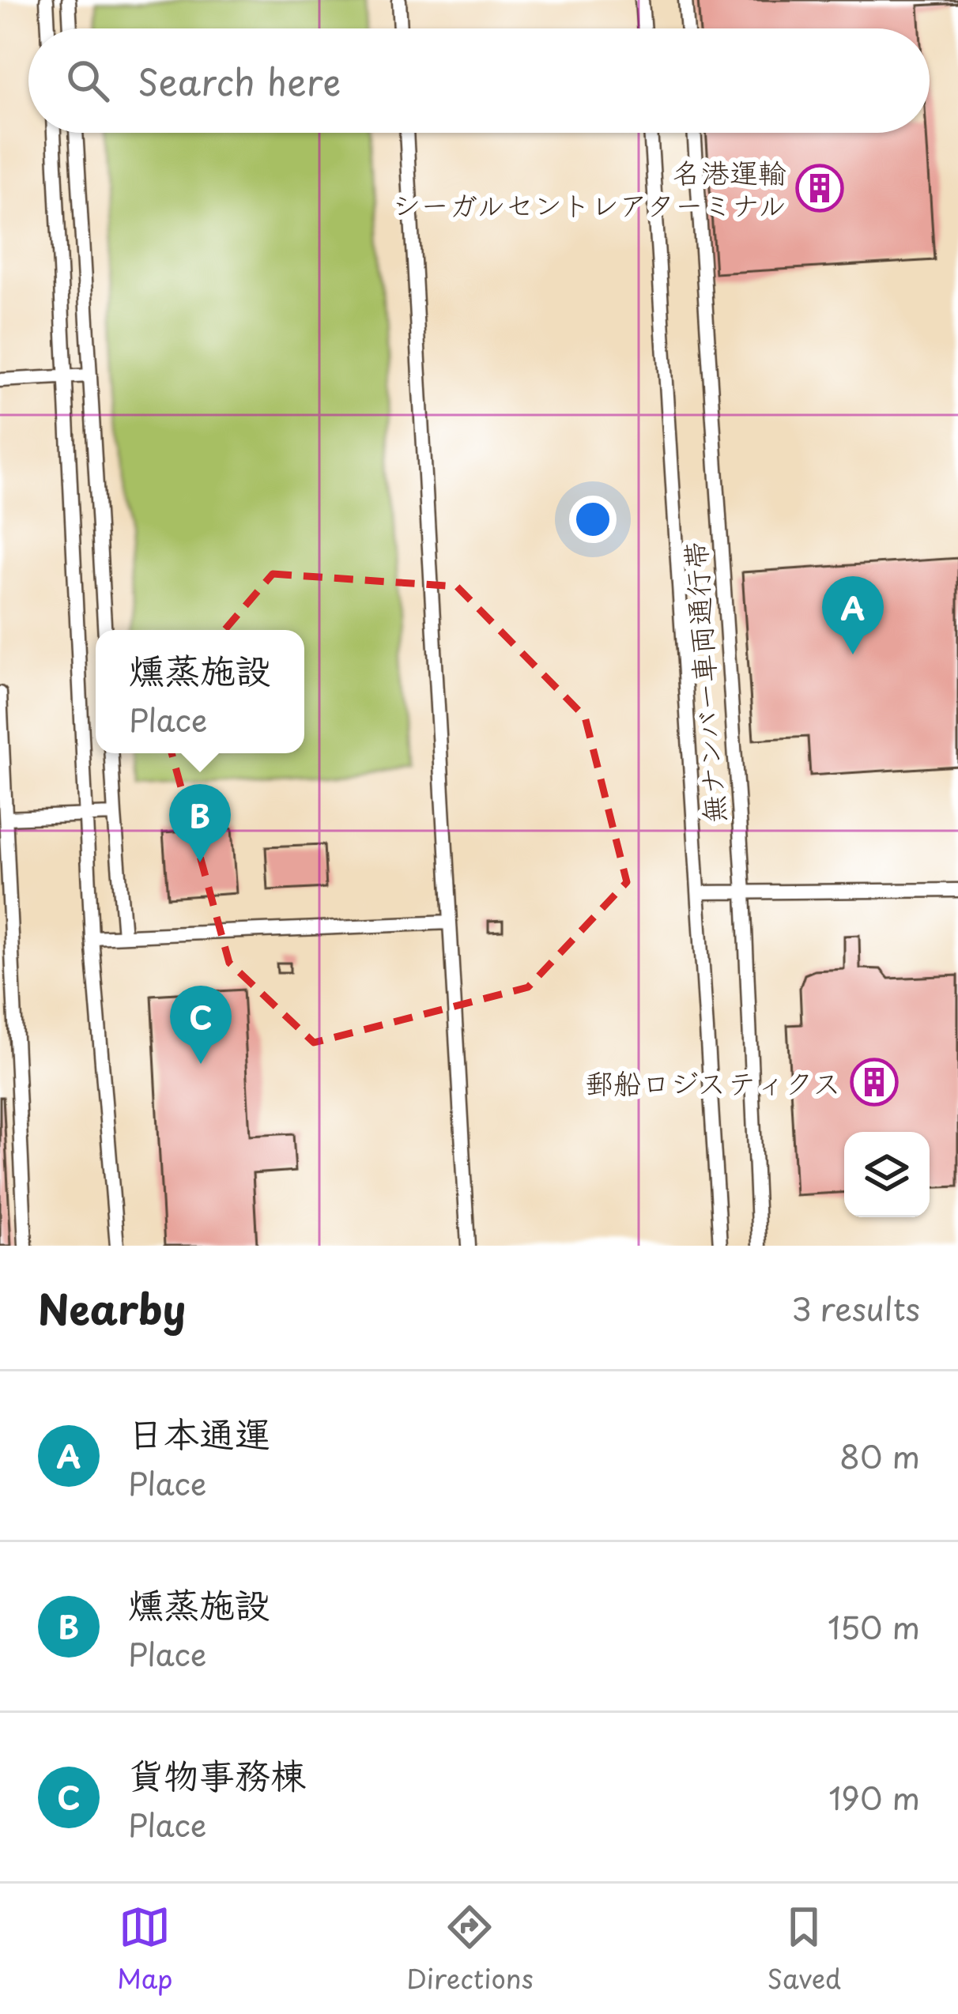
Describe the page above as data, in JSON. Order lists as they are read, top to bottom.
{
  "streets": {
    "lane": ["無ナンバー車両通行帯"]
  },
  "places": {
    "building": ["名港運輸 シーガルセントレアターミナル", "郵船ロジスティクス"]
  },
  "page": {
    "search": "Search here",
    "pins": ["A", "B", "C"],
    "popup": ["燻蒸施設", "Place"],
    "heading": ["Nearby", "3 results"],
    "list": [
      {
        "mark": "A",
        "name": "日本通運",
        "note": "Place",
        "value": "80 m"
      },
      {
        "mark": "B",
        "name": "燻蒸施設",
        "note": "Place",
        "value": "150 m"
      },
      {
        "mark": "C",
        "name": "貨物事務棟",
        "note": "Place",
        "value": "190 m"
      }
    ],
    "nav": ["Map", "Directions", "Saved"]
  }
}
